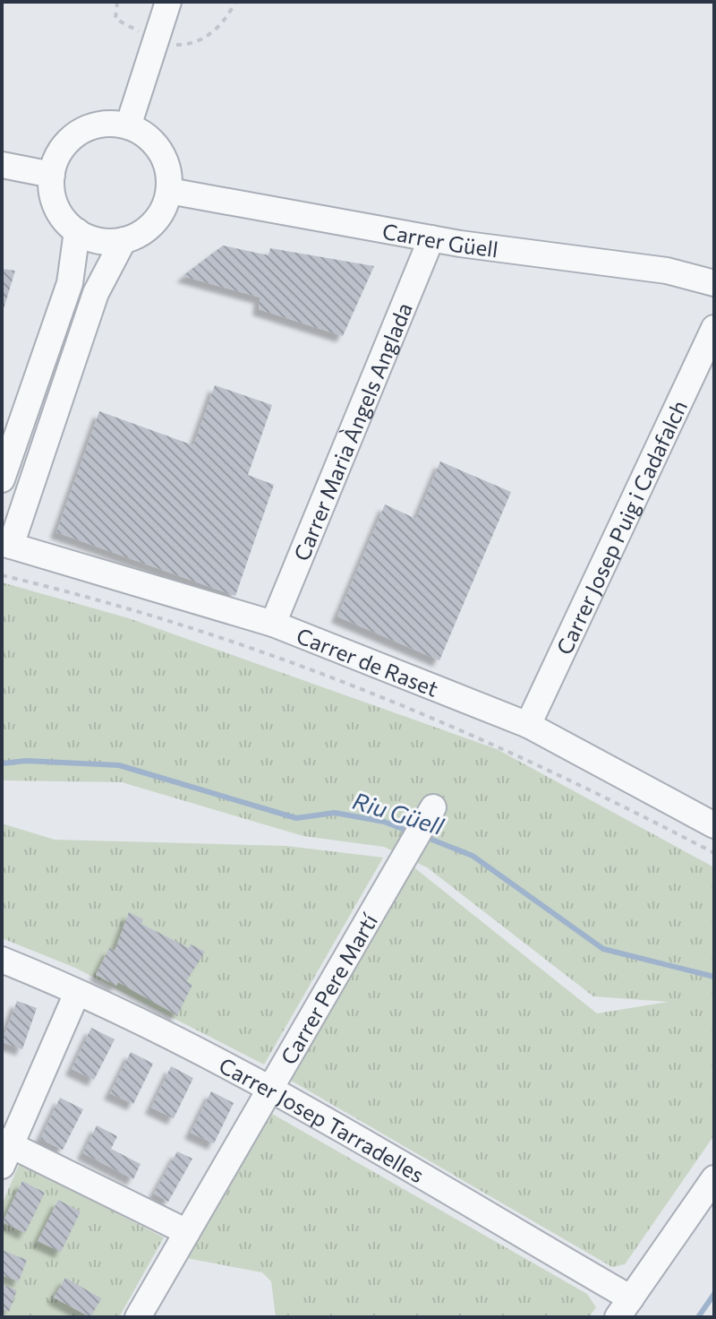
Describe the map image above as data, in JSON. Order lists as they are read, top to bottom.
{
  "streets": {
    "street": [
      "Carrer Güell",
      "Carrer Maria Àngels Anglada",
      "Carrer Josep Puig i Cadafalch",
      "Carrer de Raset",
      "Carrer Pere Martí",
      "Carrer Josep Tarradelles"
    ]
  },
  "crossings": [
    ["Carrer Güell", "Carrer Maria Àngels Anglada"],
    ["Carrer Maria Àngels Anglada", "Carrer de Raset"],
    ["Carrer Josep Puig i Cadafalch", "Carrer de Raset"],
    ["Carrer Pere Martí", "Carrer Josep Tarradelles"]
  ],
  "water": ["Riu Güell"]
}
